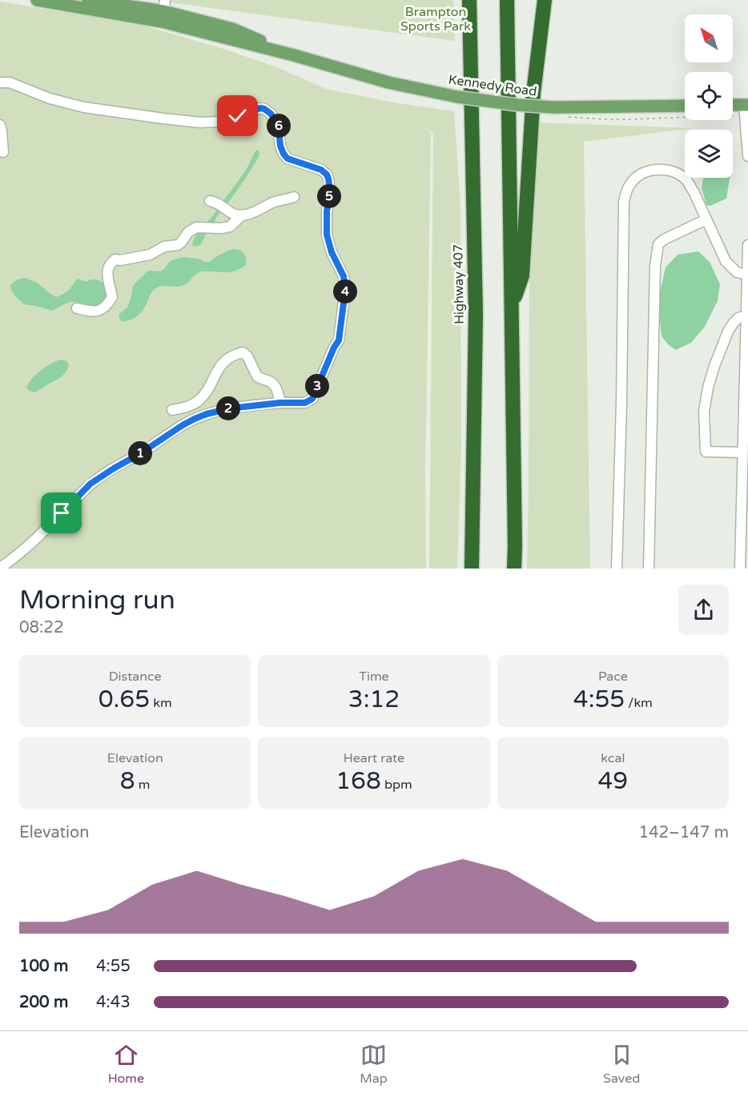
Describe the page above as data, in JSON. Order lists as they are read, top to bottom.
{
  "streets": {
    "highway": ["Highway 407"],
    "main road": ["Kennedy Road"]
  },
  "parks": ["Brampton Sports Park"],
  "north": "top left",
  "page": {
    "pins": [
      "6",
      "5",
      "4",
      "3",
      "2",
      "1"
    ],
    "heading": ["Morning run", "08:22"],
    "stats": [
      ["Distance", "0.65 km"],
      ["Time", "3:12"],
      ["Pace", "4:55 /km"],
      ["Elevation", "8 m"],
      ["Heart rate", "168 bpm"],
      ["kcal", "49"]
    ],
    "chart": ["Elevation", "142–147 m"],
    "list": [
      {
        "name": "100 m",
        "note": "4:55"
      },
      {
        "name": "200 m",
        "note": "4:43"
      }
    ],
    "tabs": ["Home", "Map", "Saved"]
  }
}
